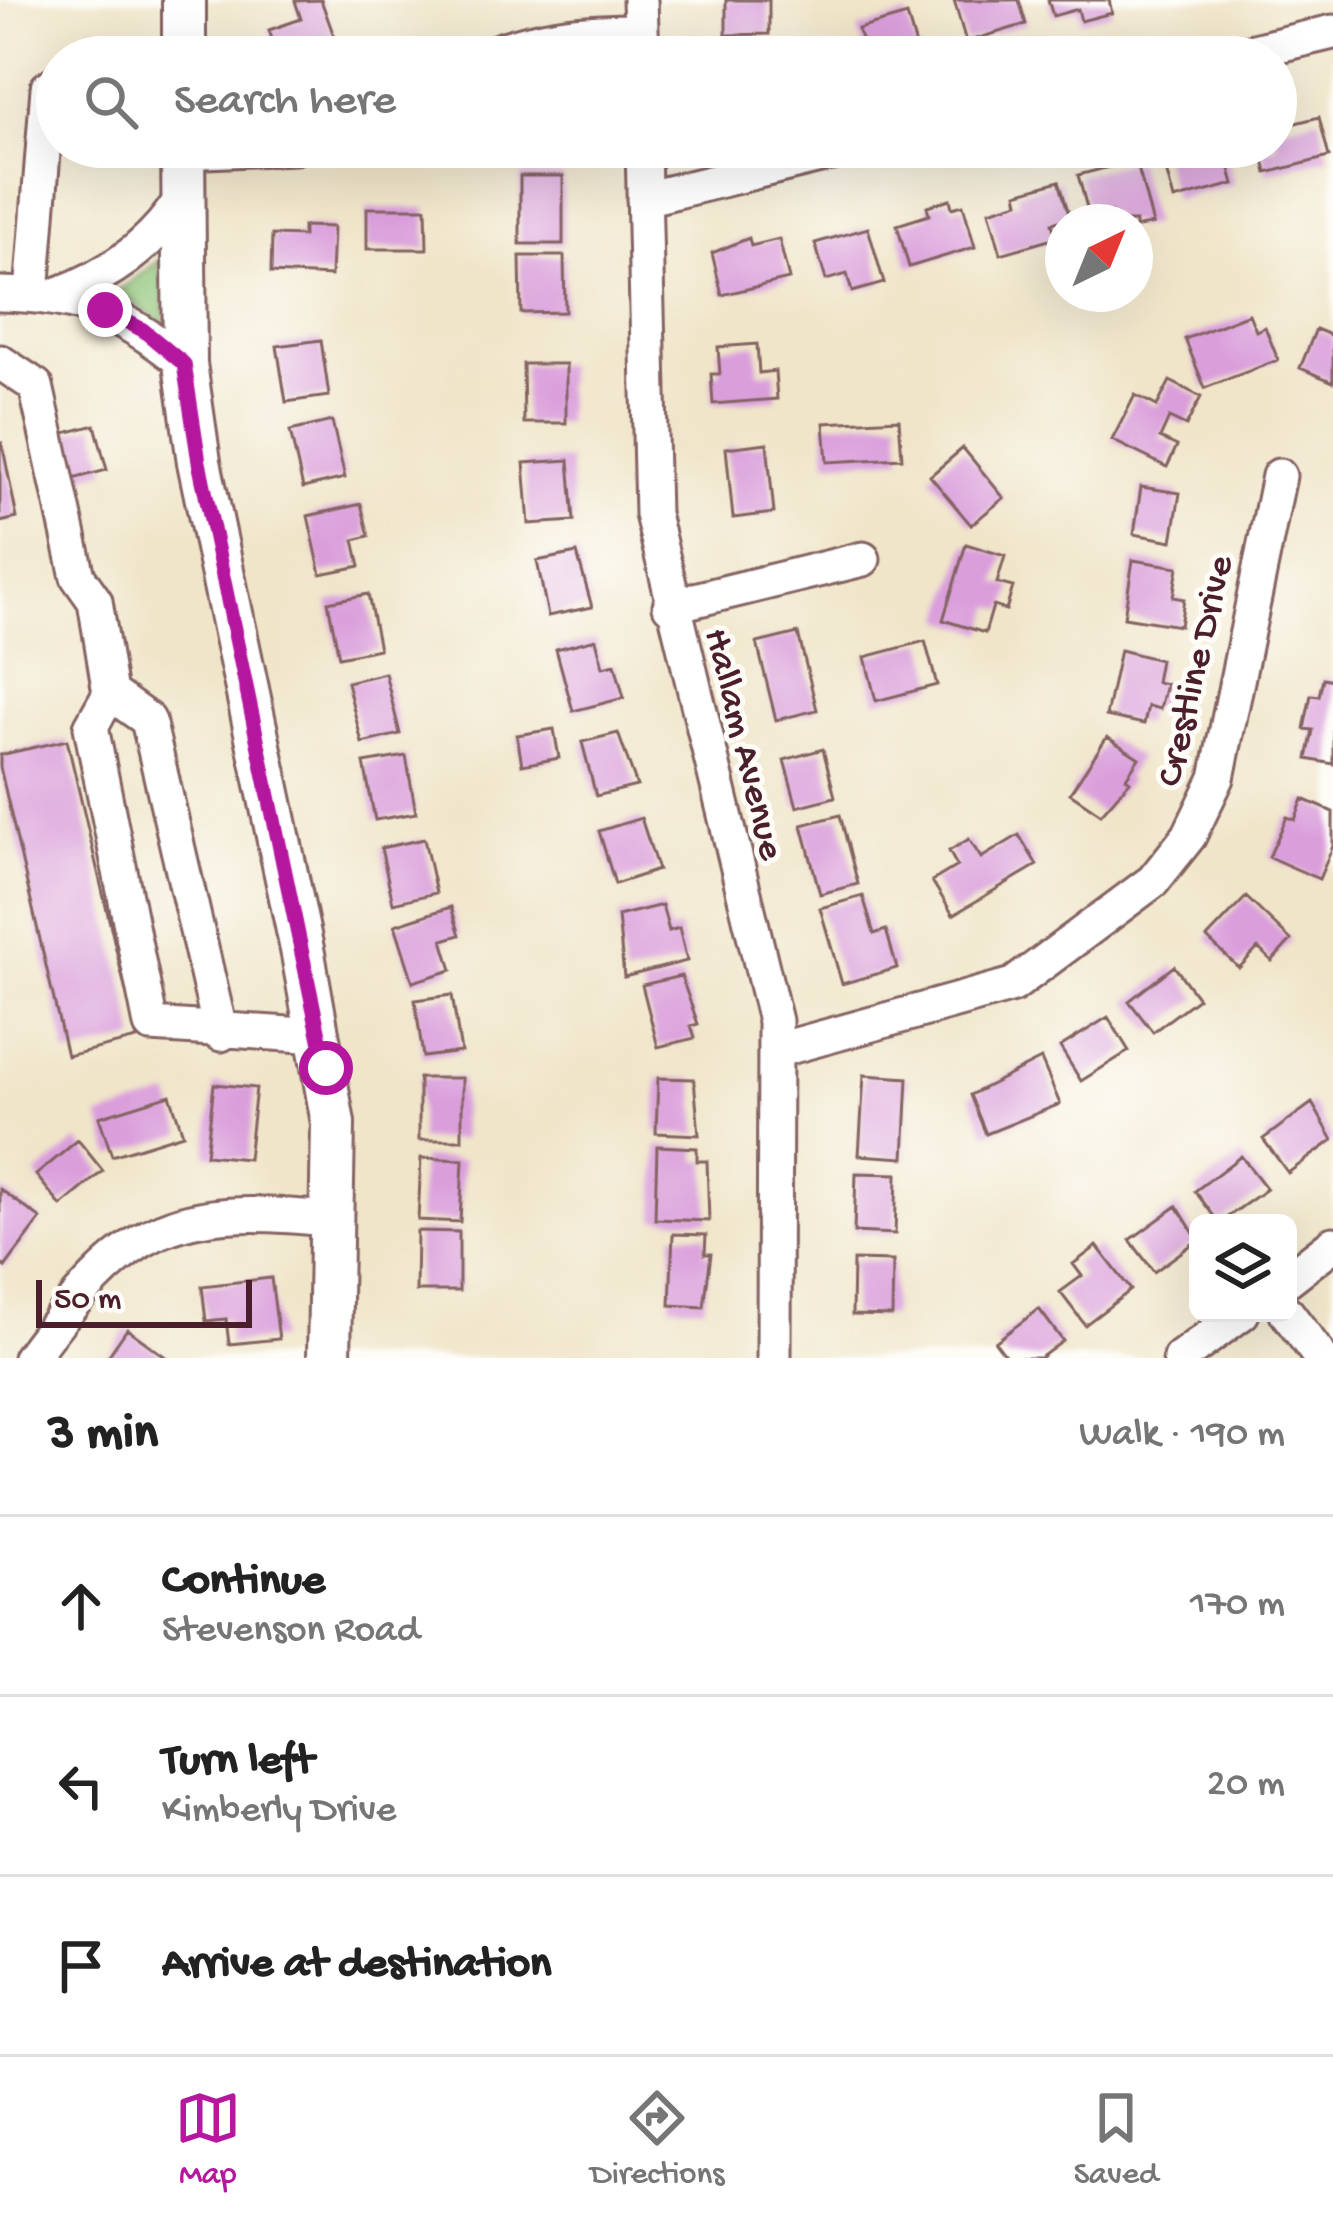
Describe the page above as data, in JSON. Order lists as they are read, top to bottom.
{
  "streets": {
    "street": ["Crestline Drive", "Hallam Avenue"]
  },
  "crossings": [
    ["Crestline Drive", "Hallam Avenue"]
  ],
  "scale_bar": "50 m",
  "north": "top right",
  "page": {
    "search": "Search here",
    "scale": "50 m",
    "heading": ["3 min", "Walk · 190 m"],
    "list": [
      ["Continue", "Stevenson Road", "170 m"],
      ["Turn left", "Kimberly Drive", "20 m"],
      "Arrive at destination"
    ],
    "nav": ["Map", "Directions", "Saved"]
  }
}
